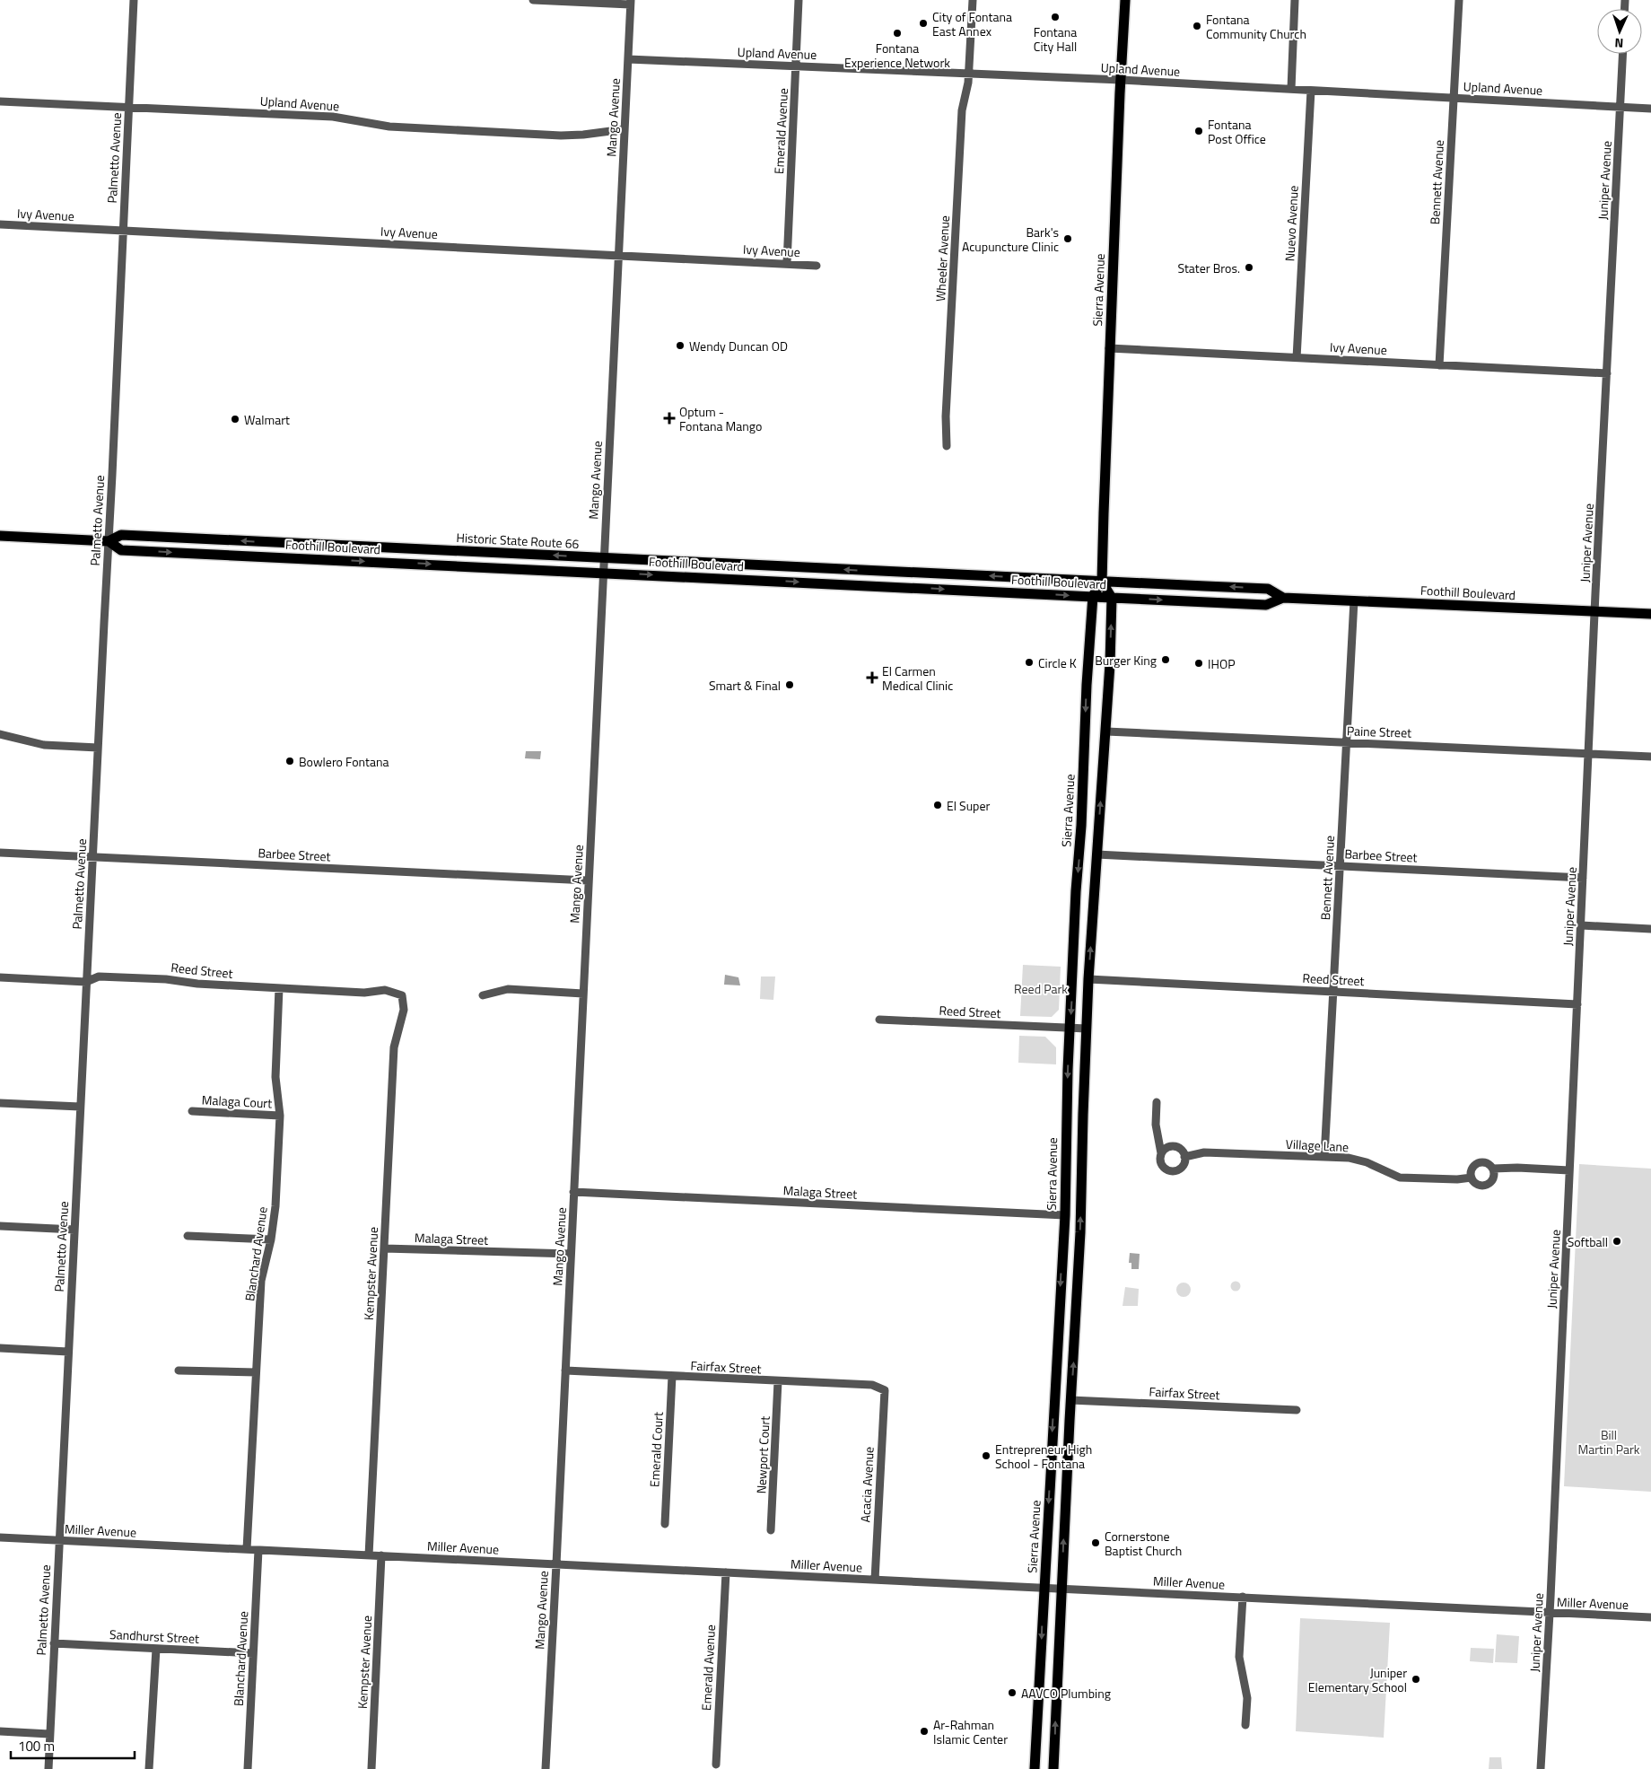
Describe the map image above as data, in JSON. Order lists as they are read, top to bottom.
{
  "streets": {
    "main road": ["Sierra Avenue", "Historic State Route 66", "Foothill Boulevard"],
    "street": [
      "Upland Avenue",
      "Mango Avenue",
      "Emerald Avenue",
      "Palmetto Avenue",
      "Juniper Avenue",
      "Bennett Avenue",
      "Ivy Avenue",
      "Nuevo Avenue",
      "Wheeler Avenue",
      "Paine Street",
      "Barbee Street",
      "Reed Street",
      "Malaga Court",
      "Village Lane",
      "Malaga Street",
      "Blanchard Avenue",
      "Kempster Avenue",
      "Fairfax Street",
      "Emerald Court",
      "Newport Court",
      "Acacia Avenue",
      "Miller Avenue",
      "Sandhurst Street"
    ]
  },
  "crossings": [
    ["Upland Avenue", "Mango Avenue"],
    ["Upland Avenue", "Emerald Avenue"],
    ["Upland Avenue", "Palmetto Avenue"],
    ["Upland Avenue", "Juniper Avenue"],
    ["Upland Avenue", "Bennett Avenue"],
    ["Upland Avenue", "Nuevo Avenue"],
    ["Upland Avenue", "Wheeler Avenue"],
    ["Upland Avenue", "Sierra Avenue"],
    ["Mango Avenue", "Ivy Avenue"],
    ["Mango Avenue", "Historic State Route 66"],
    ["Mango Avenue", "Foothill Boulevard"],
    ["Mango Avenue", "Barbee Street"],
    ["Mango Avenue", "Malaga Street"],
    ["Mango Avenue", "Fairfax Street"],
    ["Mango Avenue", "Miller Avenue"],
    ["Emerald Avenue", "Ivy Avenue"],
    ["Emerald Avenue", "Miller Avenue"],
    ["Palmetto Avenue", "Ivy Avenue"],
    ["Palmetto Avenue", "Foothill Boulevard"],
    ["Palmetto Avenue", "Barbee Street"],
    ["Palmetto Avenue", "Reed Street"],
    ["Palmetto Avenue", "Miller Avenue"],
    ["Palmetto Avenue", "Sandhurst Street"],
    ["Juniper Avenue", "Ivy Avenue"],
    ["Juniper Avenue", "Foothill Boulevard"],
    ["Juniper Avenue", "Paine Street"],
    ["Juniper Avenue", "Barbee Street"],
    ["Juniper Avenue", "Reed Street"],
    ["Juniper Avenue", "Miller Avenue"],
    ["Bennett Avenue", "Ivy Avenue"],
    ["Bennett Avenue", "Foothill Boulevard"],
    ["Bennett Avenue", "Paine Street"],
    ["Bennett Avenue", "Barbee Street"],
    ["Bennett Avenue", "Reed Street"],
    ["Bennett Avenue", "Village Lane"],
    ["Ivy Avenue", "Nuevo Avenue"],
    ["Ivy Avenue", "Sierra Avenue"],
    ["Sierra Avenue", "Foothill Boulevard"],
    ["Sierra Avenue", "Reed Street"],
    ["Sierra Avenue", "Malaga Street"],
    ["Sierra Avenue", "Miller Avenue"],
    ["Historic State Route 66", "Foothill Boulevard"],
    ["Reed Street", "Blanchard Avenue"],
    ["Reed Street", "Kempster Avenue"],
    ["Malaga Court", "Blanchard Avenue"],
    ["Malaga Street", "Kempster Avenue"],
    ["Blanchard Avenue", "Miller Avenue"],
    ["Blanchard Avenue", "Sandhurst Street"],
    ["Kempster Avenue", "Miller Avenue"],
    ["Fairfax Street", "Emerald Court"],
    ["Fairfax Street", "Newport Court"],
    ["Fairfax Street", "Acacia Avenue"],
    ["Acacia Avenue", "Miller Avenue"]
  ],
  "one_way": ["Historic State Route 66"],
  "parks": ["Reed Park", "Bill Martin Park"],
  "places": {
    "other": [
      "Fontana City Hall",
      "City of Fontana East Annex",
      "Fontana Community Church",
      "Fontana Experience Network",
      "Fontana Post Office",
      "Bark's Acupuncture Clinic",
      "Stater Bros.",
      "Wendy Duncan OD",
      "Walmart",
      "Burger King",
      "Circle K",
      "IHOP",
      "Smart & Final",
      "Bowlero Fontana",
      "El Super",
      "Softball",
      "Entrepreneur High School - Fontana",
      "Cornerstone Baptist Church",
      "Juniper Elementary School",
      "AAVCO Plumbing",
      "Ar-Rahman Islamic Center"
    ],
    "health": ["Optum - Fontana Mango", "El Carmen Medical Clinic"]
  },
  "scale_bar": "100 m",
  "north": "bottom"
}
